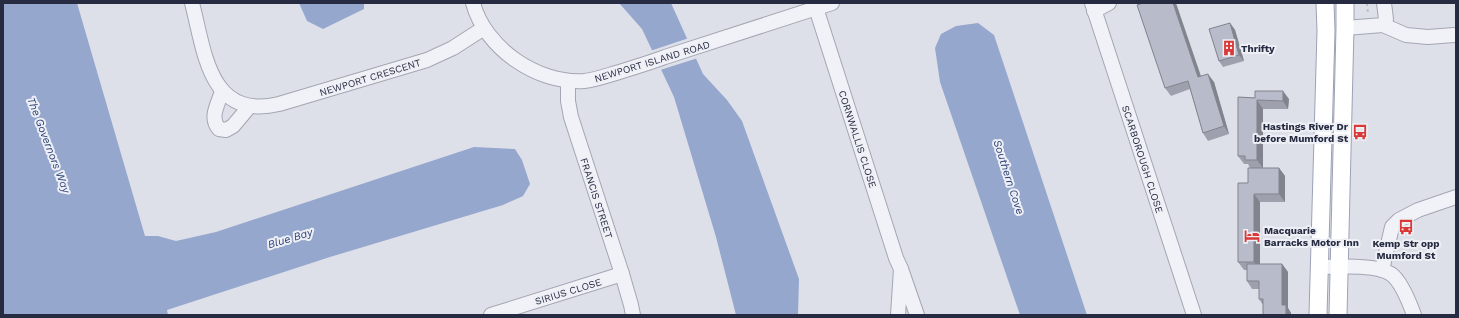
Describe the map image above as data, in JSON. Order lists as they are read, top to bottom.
{
  "streets": {
    "street": [
      "NEWPORT ISLAND ROAD",
      "NEWPORT CRESCENT",
      "CORNWALLIS CLOSE",
      "SCARBOROUGH CLOSE",
      "FRANCIS STREET",
      "SIRIUS CLOSE"
    ]
  },
  "crossings": [
    ["NEWPORT ISLAND ROAD", "NEWPORT CRESCENT"],
    ["NEWPORT ISLAND ROAD", "CORNWALLIS CLOSE"],
    ["NEWPORT ISLAND ROAD", "FRANCIS STREET"],
    ["FRANCIS STREET", "SIRIUS CLOSE"]
  ],
  "water": ["The Governors Way", "Southern Cove", "Blue Bay"],
  "places": {
    "building": ["Thrifty"],
    "bus stop": ["Hastings River Dr before Mumford St", "Kemp Str opp Mumford St"],
    "hotel": ["Macquarie Barracks Motor Inn"]
  }
}
